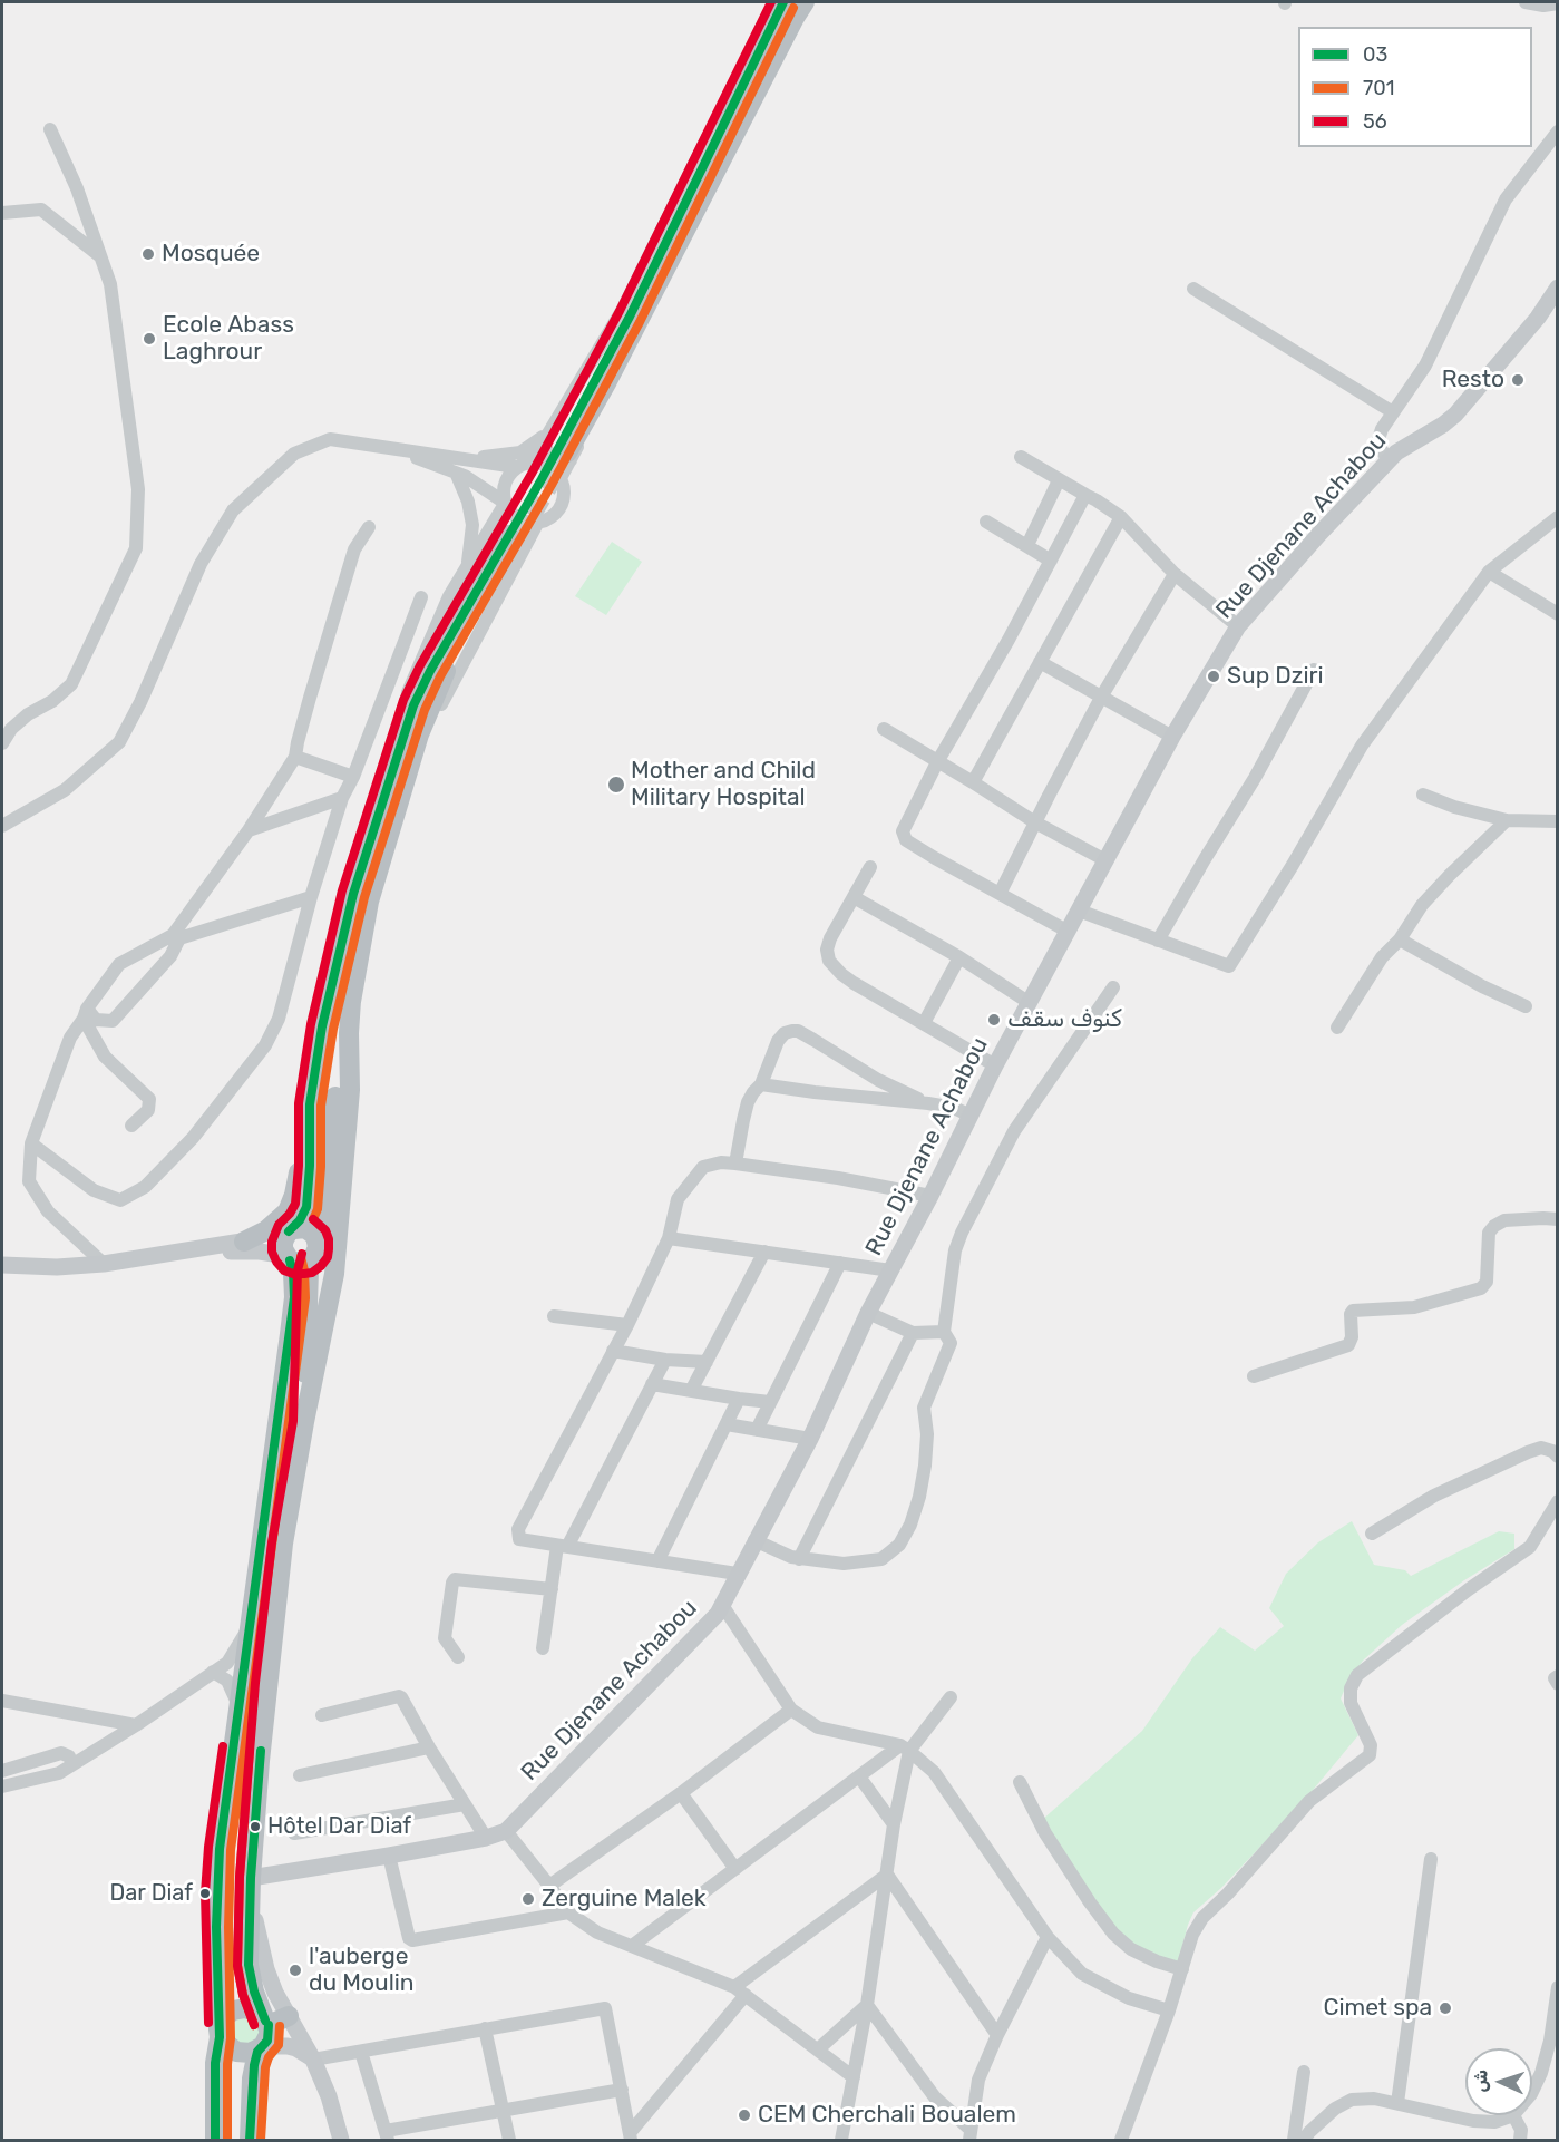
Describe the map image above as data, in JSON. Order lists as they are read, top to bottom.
{
  "streets": {
    "main road": ["Rue Djenane Achabou"]
  },
  "places": [
    "Mosquée",
    "Ecole Abass Laghrour",
    "Resto",
    "Sup Dziri",
    "Mother and Child Military Hospital",
    "كنوف سقف",
    "Hôtel Dar Diaf",
    "Dar Diaf",
    "Zerguine Malek",
    "l'auberge du Moulin",
    "Cimet spa",
    "CEM Cherchali Boualem"
  ],
  "lines": ["transit line 03", "transit line 56", "transit line 701"],
  "legend": ["03", "701", "56"],
  "north": "left"
}
